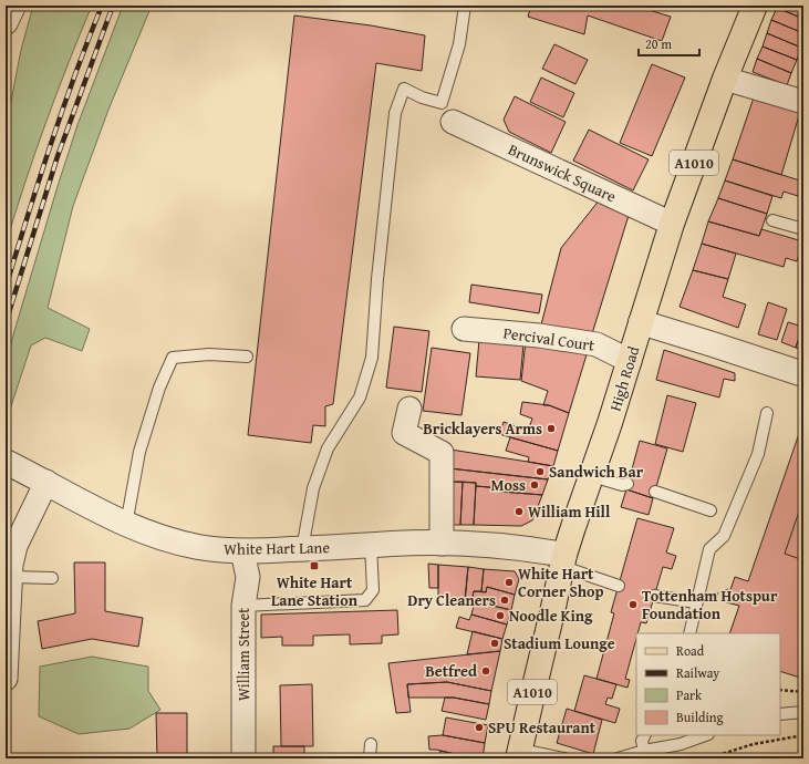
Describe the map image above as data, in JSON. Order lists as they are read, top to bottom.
{
  "streets": {
    "main road": ["A1010", "High Road"],
    "street": [
      "Brunswick Square",
      "Percival Court",
      "White Hart Lane",
      "William Street"
    ]
  },
  "crossings": [
    ["Brunswick Square", "High Road"],
    ["Percival Court", "High Road"],
    ["High Road", "White Hart Lane"],
    ["White Hart Lane", "William Street"]
  ],
  "places": {
    "other": [
      "Bricklayers Arms",
      "Sandwich Bar",
      "Moss",
      "William Hill",
      "White Hart Corner Shop",
      "Dry Cleaners",
      "Tottenham Hotspur Foundation",
      "Noodle King",
      "Stadium Lounge",
      "Betfred",
      "SPU Restaurant"
    ],
    "transit": ["White Hart Lane Station"]
  },
  "legend": [
    "Road",
    "Railway",
    "Park",
    "Building"
  ],
  "scale_bar": "20 m"
}
